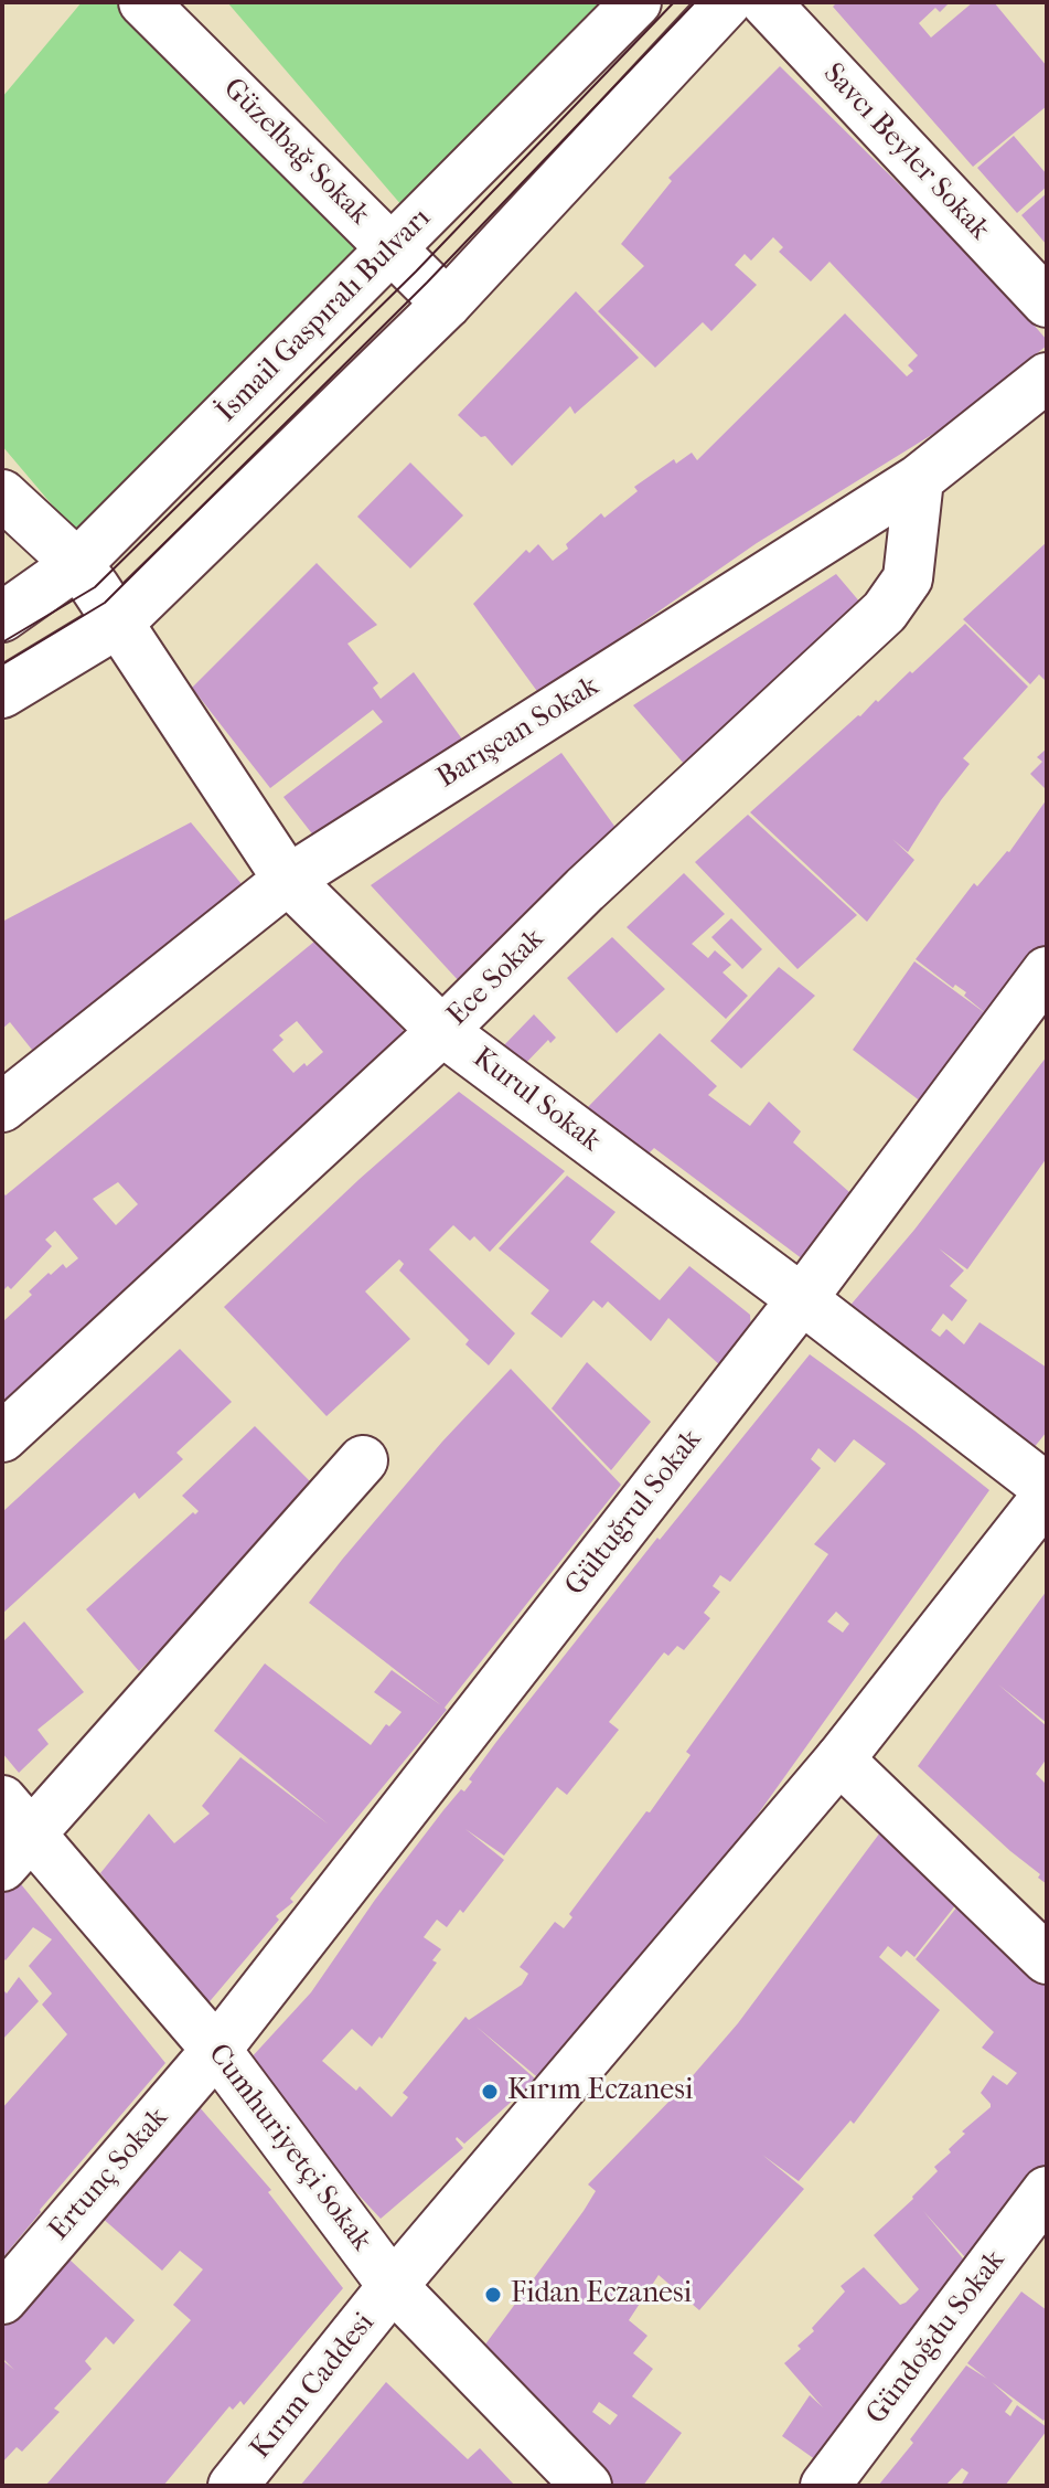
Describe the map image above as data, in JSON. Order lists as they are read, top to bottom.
{
  "streets": {
    "street": [
      "Güzelbağ Sokak",
      "Savcı Beyler Sokak",
      "İsmail Gaspıralı Bulvarı",
      "Barışcan Sokak",
      "Ece Sokak",
      "Kurul Sokak",
      "Gültuğrul Sokak",
      "Cumhuriyetçi Sokak",
      "Ertunç Sokak",
      "Gündoğdu Sokak",
      "Kırım Caddesi"
    ]
  },
  "crossings": [
    ["Güzelbağ Sokak", "İsmail Gaspıralı Bulvarı"],
    ["İsmail Gaspıralı Bulvarı", "Kurul Sokak"],
    ["Barışcan Sokak", "Ece Sokak"],
    ["Barışcan Sokak", "Kurul Sokak"],
    ["Ece Sokak", "Kurul Sokak"],
    ["Kurul Sokak", "Gültuğrul Sokak"],
    ["Gültuğrul Sokak", "Cumhuriyetçi Sokak"],
    ["Gültuğrul Sokak", "Ertunç Sokak"],
    ["Cumhuriyetçi Sokak", "Ertunç Sokak"],
    ["Cumhuriyetçi Sokak", "Kırım Caddesi"]
  ],
  "places": ["Kırım Eczanesi", "Fidan Eczanesi"]
}
